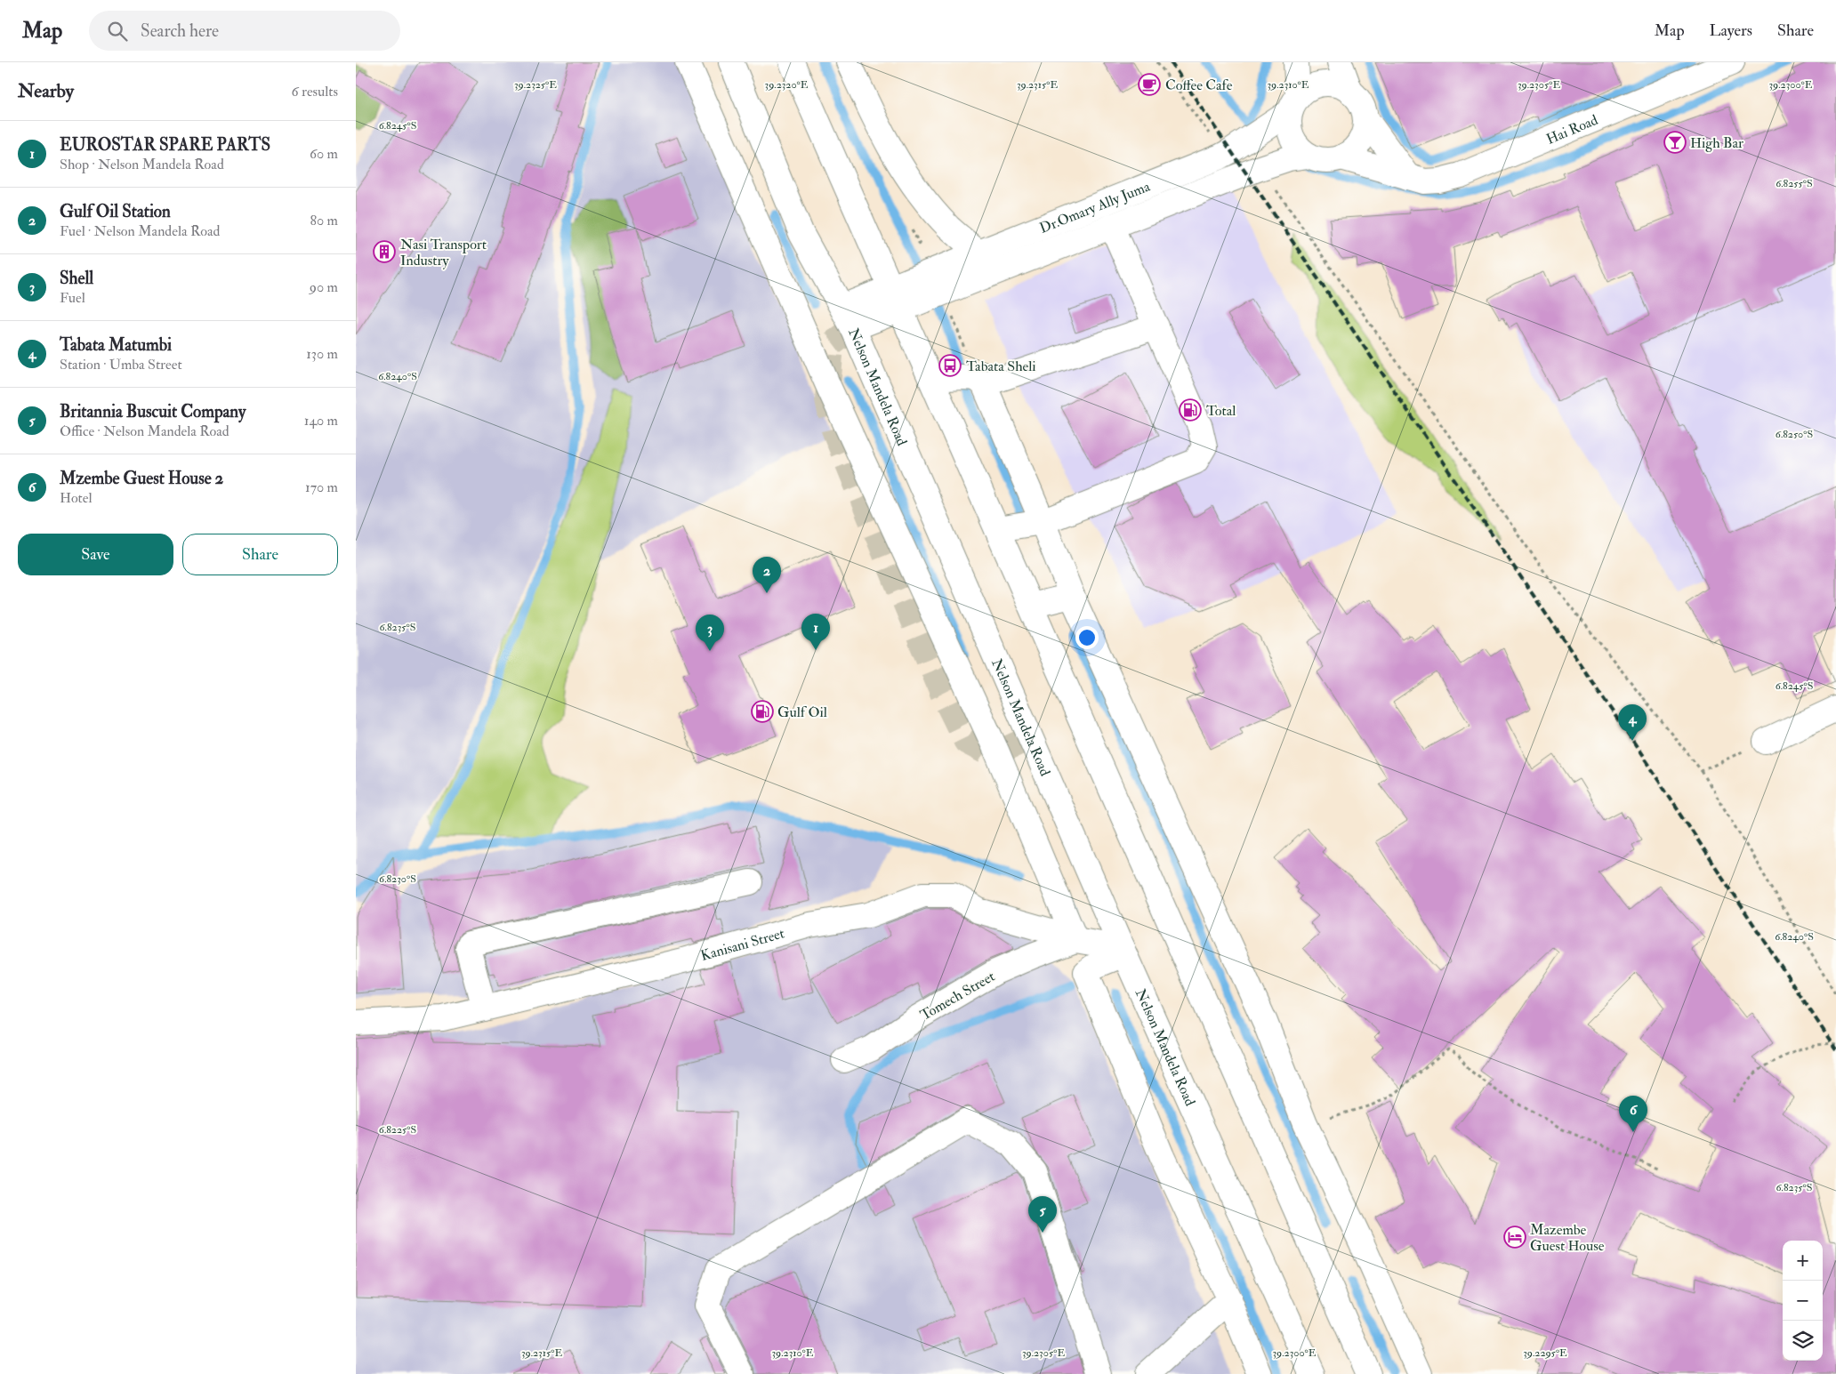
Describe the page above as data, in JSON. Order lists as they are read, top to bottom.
{
  "streets": {
    "main road": [
      "Hai Road",
      "Dr.Omary Ally Juma",
      "Nelson Mandela Road",
      "Kanisani Street",
      "Tomech Street"
    ]
  },
  "crossings": [
    ["Hai Road", "Dr.Omary Ally Juma"],
    ["Nelson Mandela Road", "Kanisani Street"],
    ["Kanisani Street", "Tomech Street"]
  ],
  "places": {
    "cafe": ["Coffee Cafe"],
    "bar": ["High Bar"],
    "building": ["Nasi Transport Industry"],
    "bus stop": ["Tabata Sheli"],
    "fuel station": ["Total", "Gulf Oil"],
    "hotel": ["Mazembe Guest House"]
  },
  "page": {
    "header": "Map",
    "search": "Search here",
    "nav": ["Map", "Layers", "Share"],
    "heading": ["Nearby", "6 results"],
    "list": [
      {
        "mark": "1",
        "name": "EUROSTAR SPARE PARTS",
        "note": "Shop · Nelson Mandela Road",
        "value": "60 m"
      },
      {
        "mark": "2",
        "name": "Gulf Oil Station",
        "note": "Fuel · Nelson Mandela Road",
        "value": "80 m"
      },
      {
        "mark": "3",
        "name": "Shell",
        "note": "Fuel",
        "value": "90 m"
      },
      {
        "mark": "4",
        "name": "Tabata Matumbi",
        "note": "Station · Umba Street",
        "value": "130 m"
      },
      {
        "mark": "5",
        "name": "Britannia Buscuit Company",
        "note": "Office · Nelson Mandela Road",
        "value": "140 m"
      },
      {
        "mark": "6",
        "name": "Mzembe Guest House 2",
        "note": "Hotel",
        "value": "170 m"
      }
    ],
    "buttons": ["Save", "Share"],
    "pins": [
      "2",
      "1",
      "3",
      "4",
      "6",
      "5"
    ],
    "map_buttons": ["+", "−"]
  },
  "coordinates": [
    "39.2325°E",
    "39.2320°E",
    "39.2315°E",
    "39.2310°E",
    "39.2305°E",
    "39.2300°E",
    "6.8245°S",
    "6.8255°S",
    "6.8240°S",
    "6.8250°S",
    "6.8235°S",
    "6.8230°S",
    "6.8225°S",
    "39.2295°E"
  ]
}
